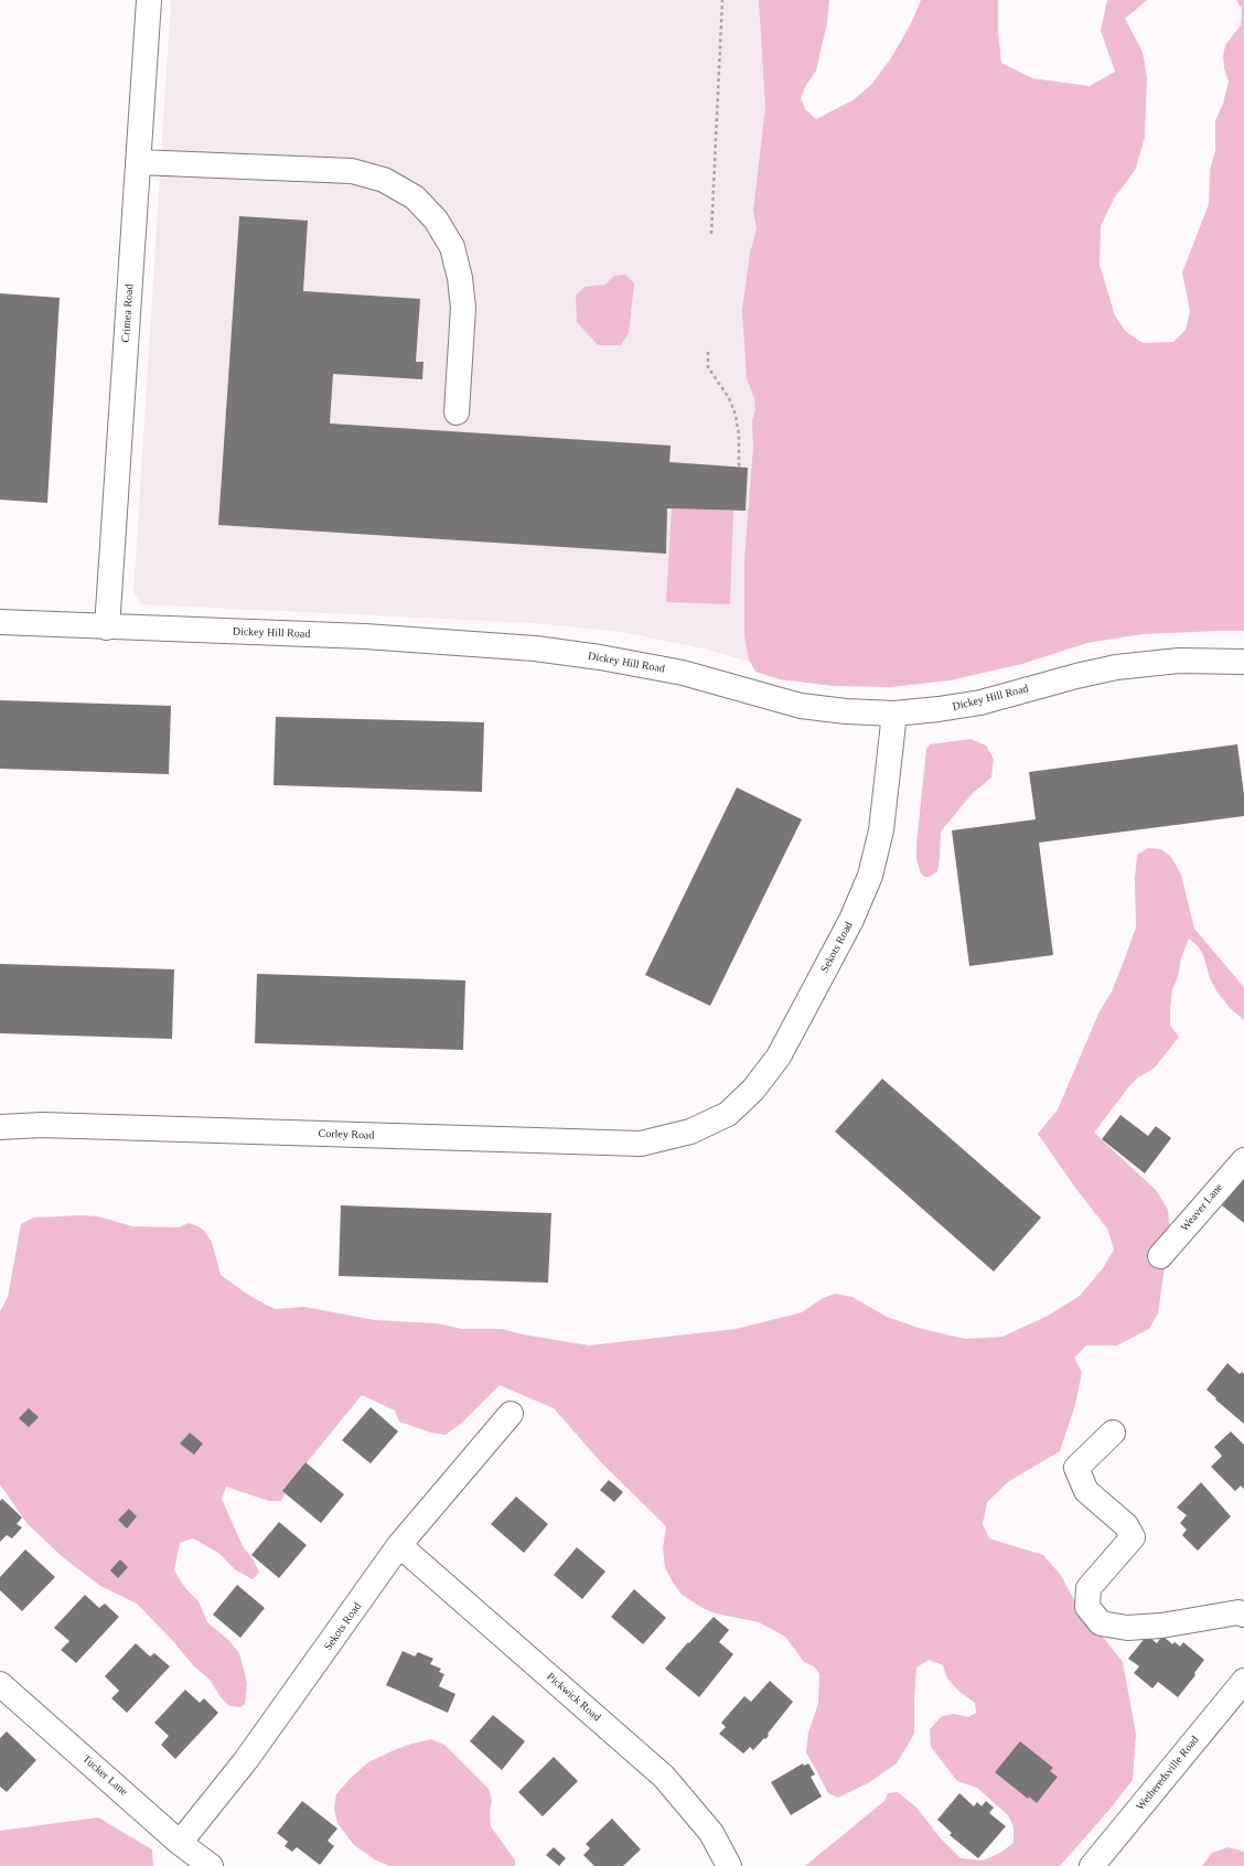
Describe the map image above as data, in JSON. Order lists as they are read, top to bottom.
{
  "streets": {
    "street": [
      "Crimea Road",
      "Dickey Hill Road",
      "Sekots Road",
      "Corley Road",
      "Weaver Lane",
      "Pickwick Road",
      "Wetheredsville Road",
      "Tucker Lane"
    ]
  },
  "crossings": [
    ["Crimea Road", "Dickey Hill Road"],
    ["Dickey Hill Road", "Sekots Road"],
    ["Sekots Road", "Corley Road"],
    ["Sekots Road", "Pickwick Road"],
    ["Sekots Road", "Tucker Lane"]
  ]
}
